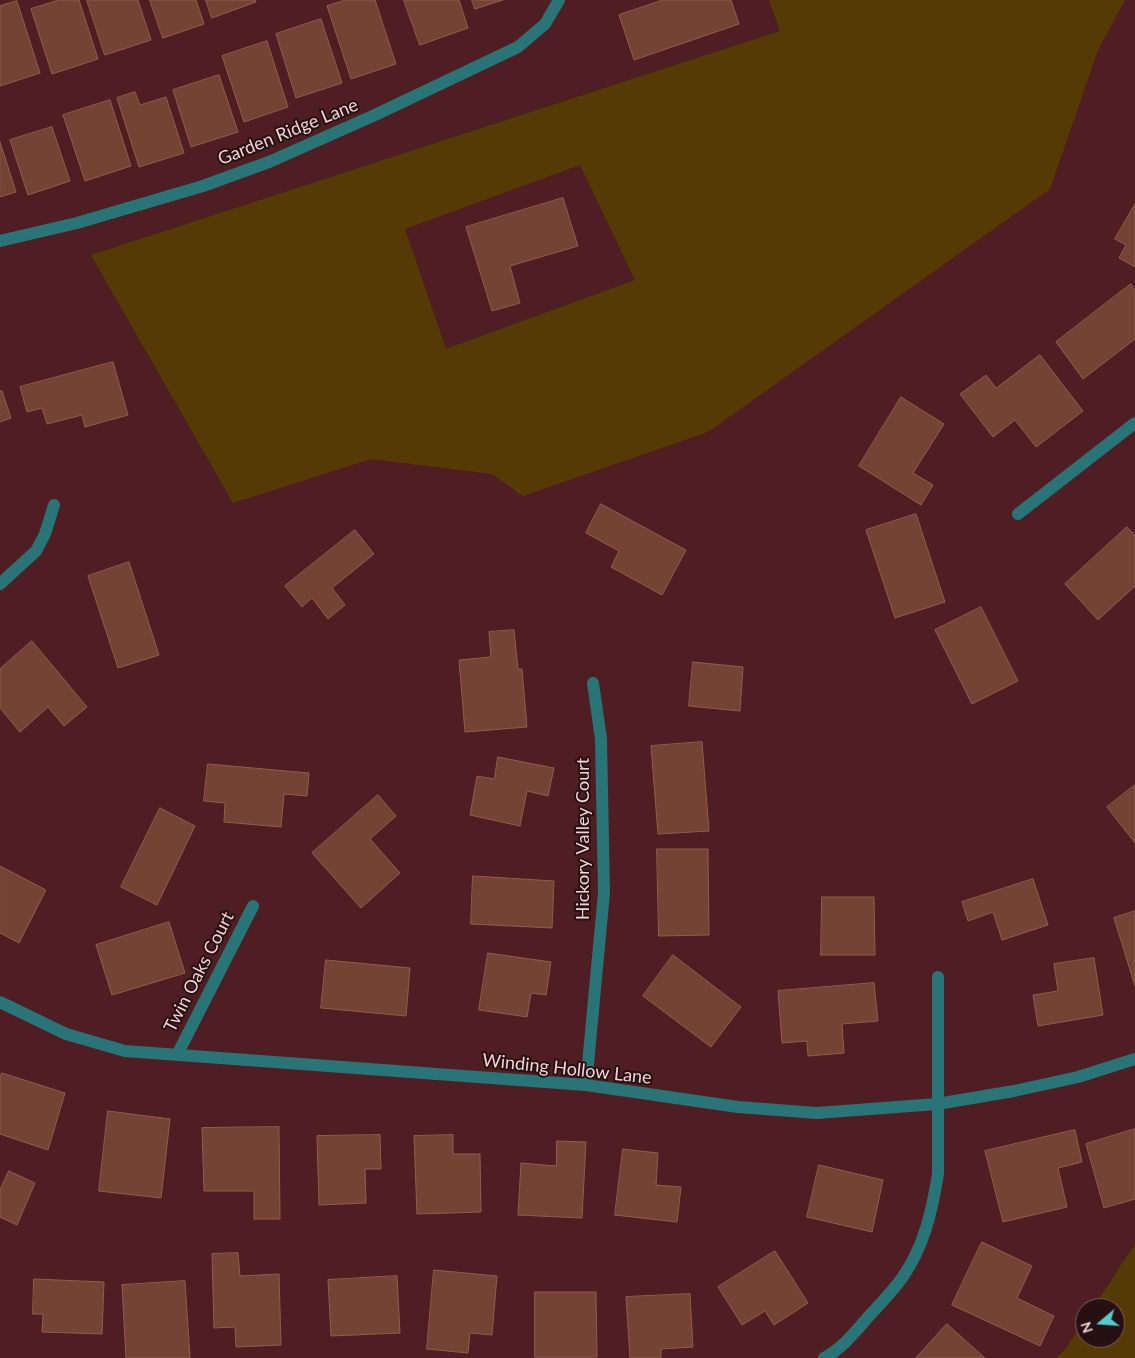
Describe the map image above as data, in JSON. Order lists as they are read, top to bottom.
{
  "streets": {
    "street": [
      "Garden Ridge Lane",
      "Hickory Valley Court",
      "Twin Oaks Court",
      "Winding Hollow Lane"
    ]
  },
  "crossings": [
    ["Hickory Valley Court", "Winding Hollow Lane"],
    ["Twin Oaks Court", "Winding Hollow Lane"]
  ],
  "north": "left"
}
